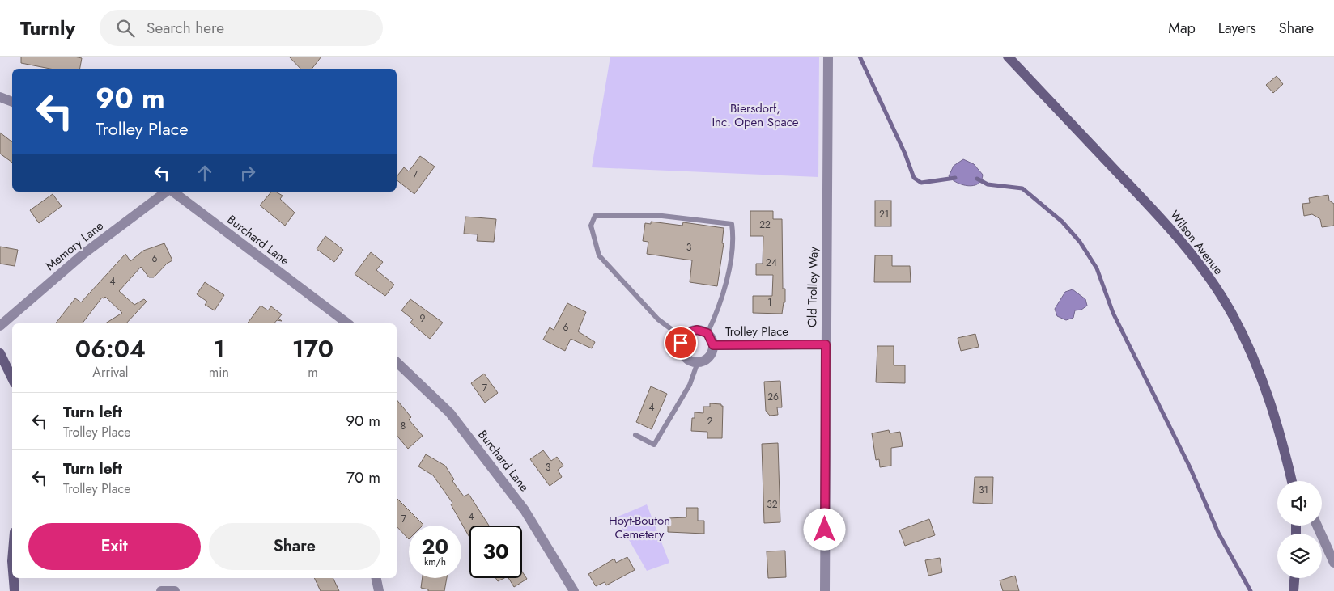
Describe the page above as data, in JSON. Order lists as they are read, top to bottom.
{
  "streets": {
    "main road": ["Wilson Avenue"],
    "street": [
      "Burchard Lane",
      "Memory Lane",
      "Old Trolley Way",
      "Trolley Place"
    ]
  },
  "crossings": [
    ["Old Trolley Way", "Trolley Place"]
  ],
  "parks": ["Biersdorf, Inc. Open Space", "Hoyt-Bouton Cemetery"],
  "house_numbers": [
    "7",
    "21",
    "22",
    "3",
    "6",
    "24",
    "4",
    "1",
    "9",
    "6",
    "7",
    "26",
    "4",
    "2",
    "8",
    "3",
    "31",
    "32",
    "4",
    "7"
  ],
  "page": {
    "header": "Turnly",
    "search": "Search here",
    "nav": ["Map", "Layers", "Share"],
    "turn": ["90 m", "Trolley Place"],
    "eta": [
      "06:04",
      "Arrival",
      "1",
      "min",
      "170",
      "m"
    ],
    "list": [
      {
        "name": "Turn left",
        "note": "Trolley Place",
        "value": "90 m"
      },
      {
        "name": "Turn left",
        "note": "Trolley Place",
        "value": "70 m"
      }
    ],
    "buttons": ["Exit", "Share"],
    "speed": "20 km/h",
    "limit": "30"
  }
}
